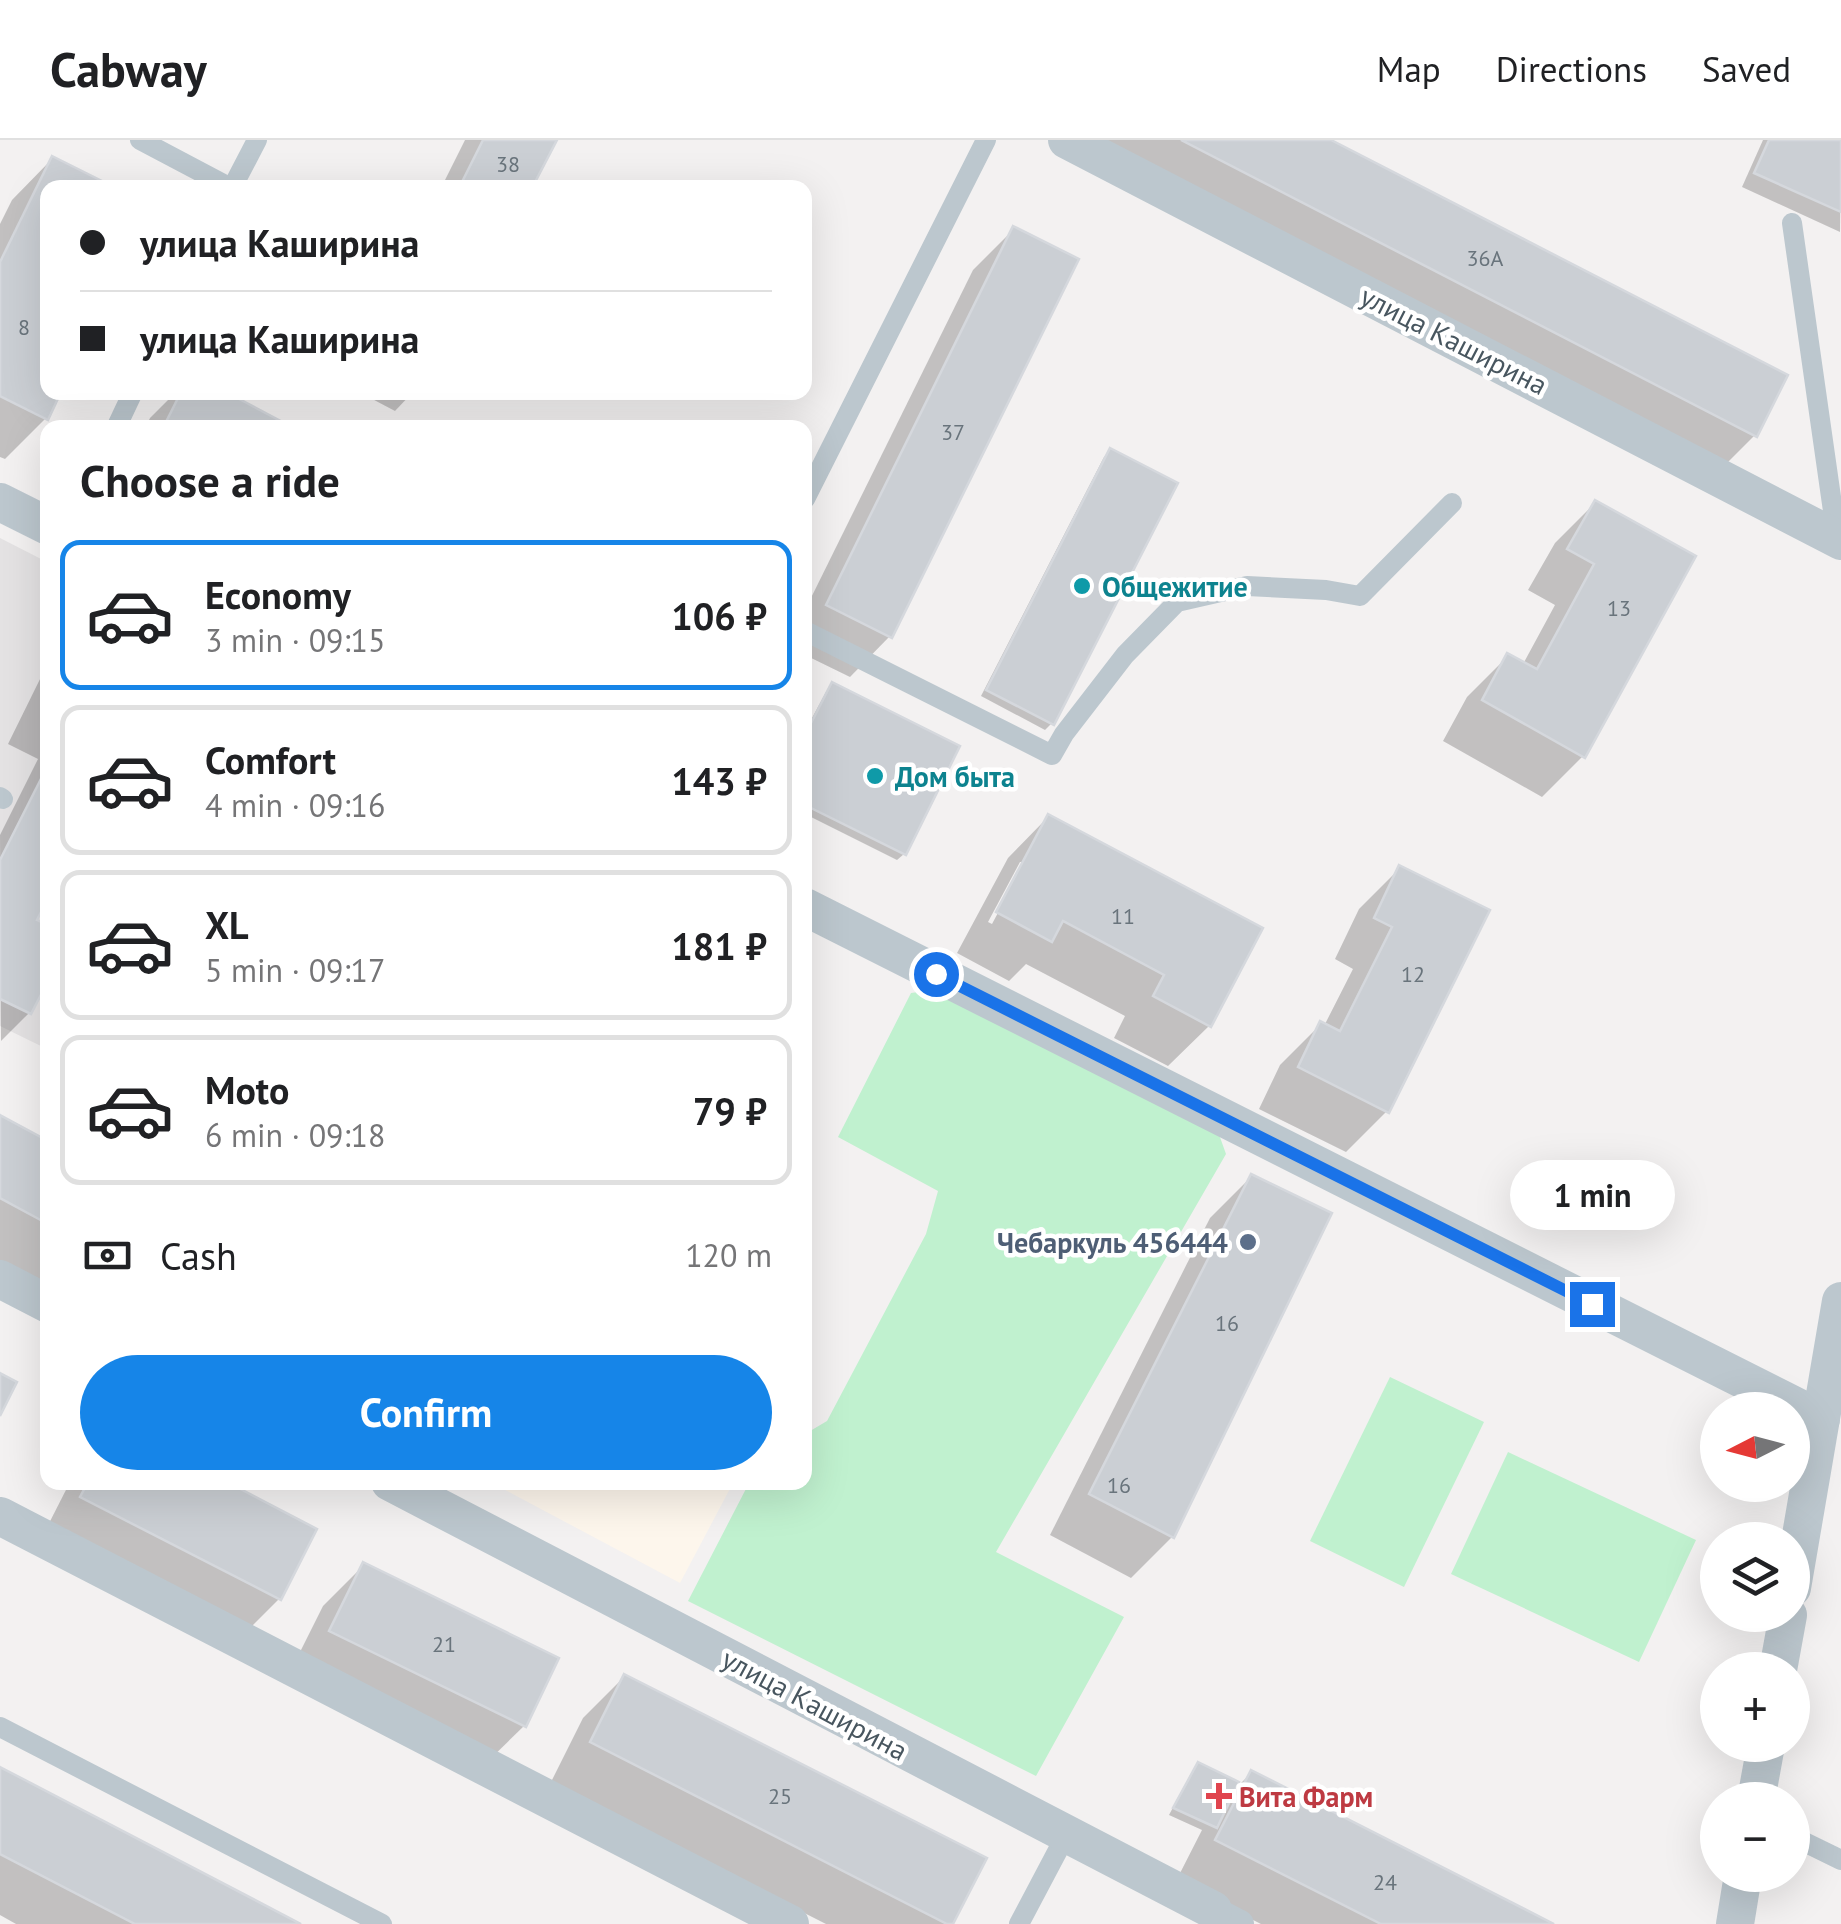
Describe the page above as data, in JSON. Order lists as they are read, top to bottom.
{
  "streets": {
    "street": ["улица Каширина"]
  },
  "places": {
    "other": ["Общежитие", "Дом быта", "Чебаpкуль 456444"],
    "health": ["Вита Фарм"]
  },
  "house_numbers": [
    "38",
    "36А",
    "8",
    "37",
    "13",
    "11",
    "12",
    "16",
    "16",
    "21",
    "25",
    "24"
  ],
  "north": "left",
  "page": {
    "header": "Cabway",
    "nav": ["Map", "Directions", "Saved"],
    "banner": ["улица Каширина", "улица Каширина"],
    "heading": "Choose a ride",
    "list": [
      {
        "name": "Economy",
        "note": "3 min · 09:15",
        "value": "106 ₽"
      },
      {
        "name": "Comfort",
        "note": "4 min · 09:16",
        "value": "143 ₽"
      },
      {
        "name": "XL",
        "note": "5 min · 09:17",
        "value": "181 ₽"
      },
      {
        "name": "Moto",
        "note": "6 min · 09:18",
        "value": "79 ₽"
      }
    ],
    "bubble": "1 min",
    "pay": ["Cash", "120 m"],
    "buttons": "Confirm",
    "map_buttons": ["+", "−"]
  }
}
